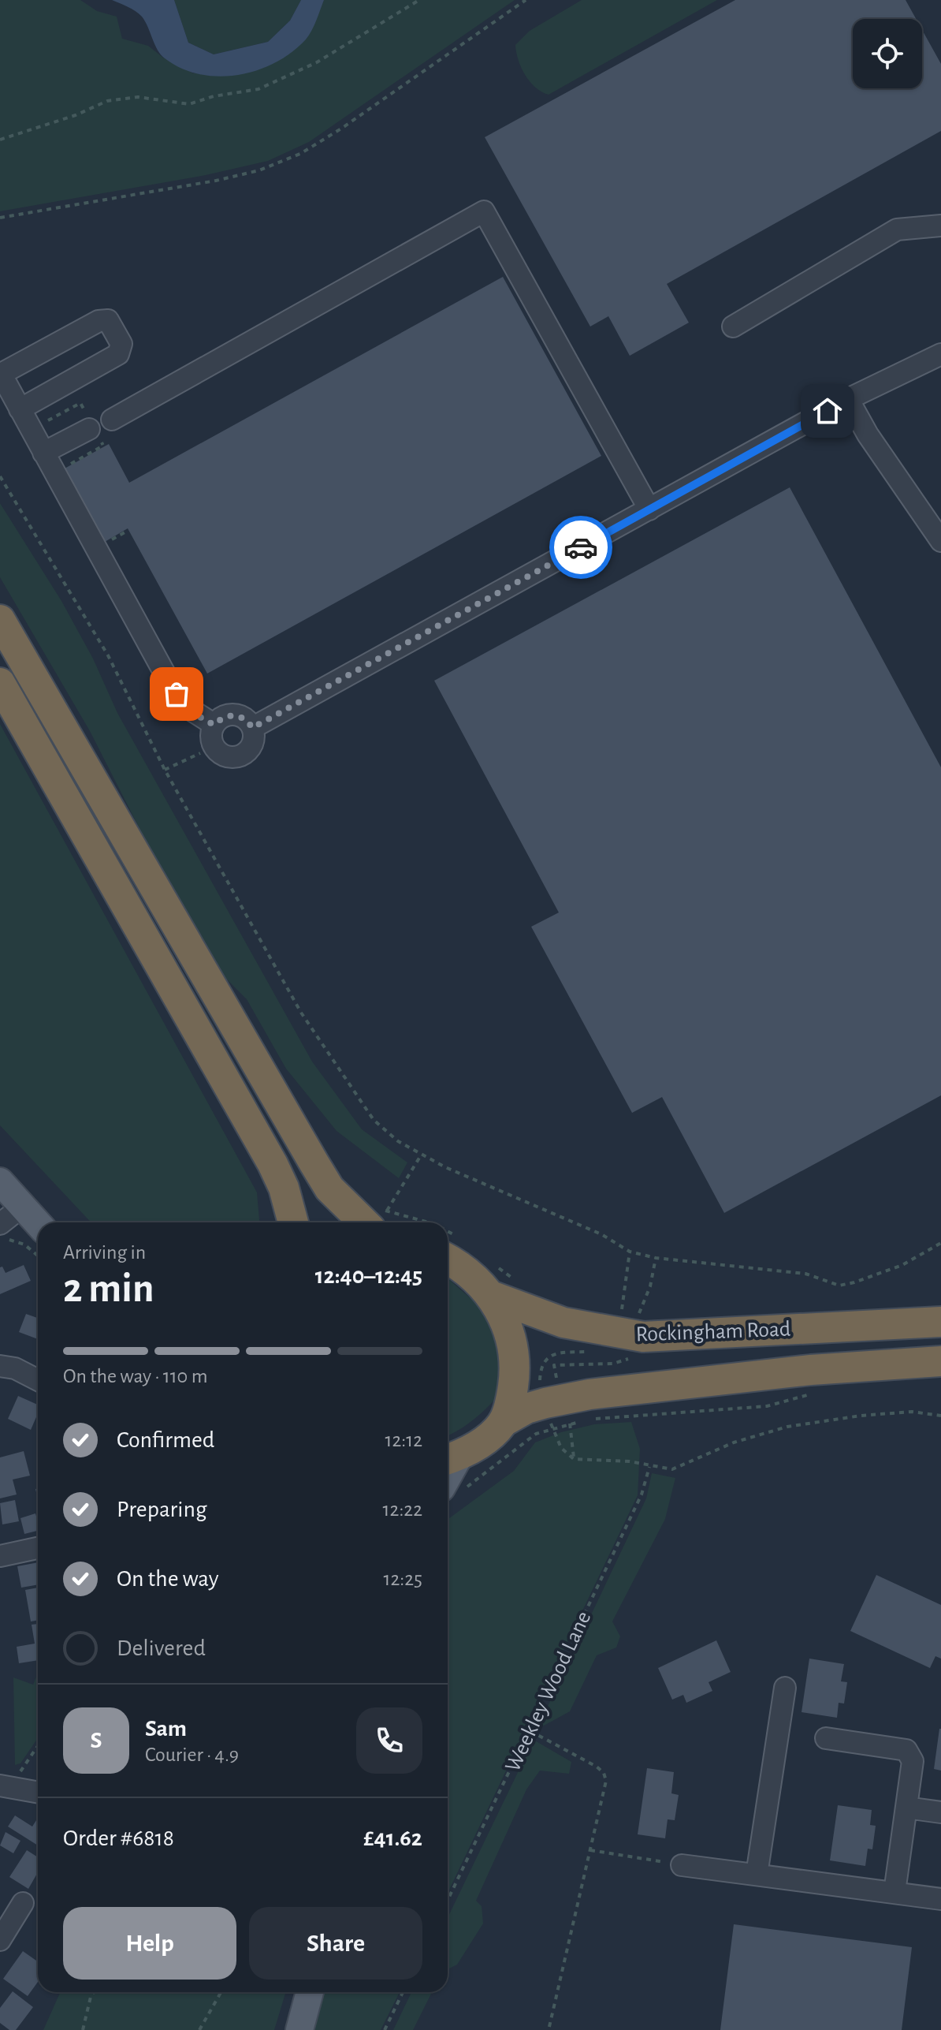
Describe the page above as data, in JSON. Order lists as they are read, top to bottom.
{
  "streets": {
    "highway": ["Rockingham Road"],
    "path": ["Weekley Wood Lane"]
  },
  "page": {
    "heading": ["2 min", "Arriving in", "12:40–12:45"],
    "panel": [
      "Sam",
      "Courier · 4.9",
      "Order #6818",
      "£41.62"
    ],
    "bar": "On the way · 110 m",
    "list": [
      ["Confirmed", "12:12"],
      ["Preparing", "12:22"],
      ["On the way", "12:25"],
      "Delivered"
    ],
    "round": "S",
    "buttons": ["Help", "Share"]
  }
}
